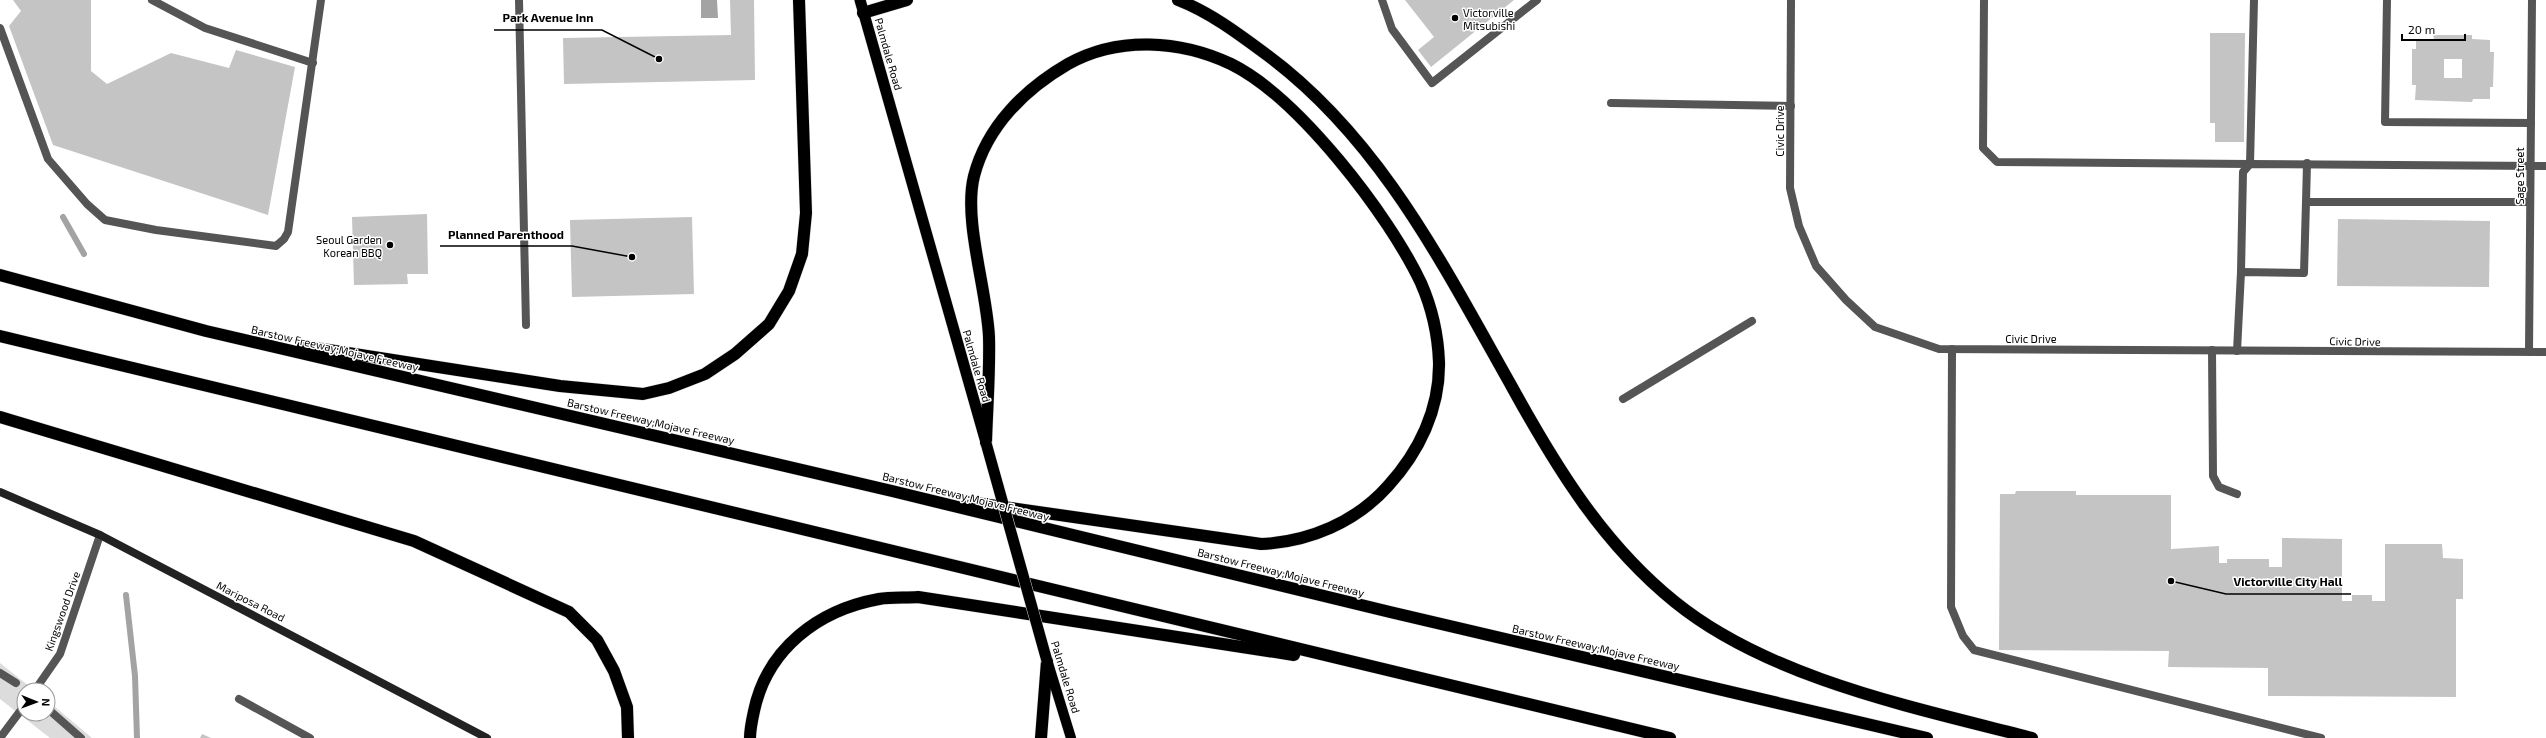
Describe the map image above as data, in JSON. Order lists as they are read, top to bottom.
{
  "streets": {
    "highway": ["Palmdale Road", "Barstow Freeway;Mojave Freeway"],
    "main road": ["Mariposa Road"],
    "street": ["Civic Drive", "Sage Street", "Kingswood Drive"]
  },
  "crossings": [
    ["Civic Drive", "Sage Street"],
    ["Mariposa Road", "Kingswood Drive"]
  ],
  "places": [
    "Victorville Mitsubishi",
    "Park Avenue Inn",
    "Seoul Garden Korean BBQ",
    "Planned Parenthood",
    "Victorville City Hall"
  ],
  "scale_bar": "20 m",
  "north": "right"
}
